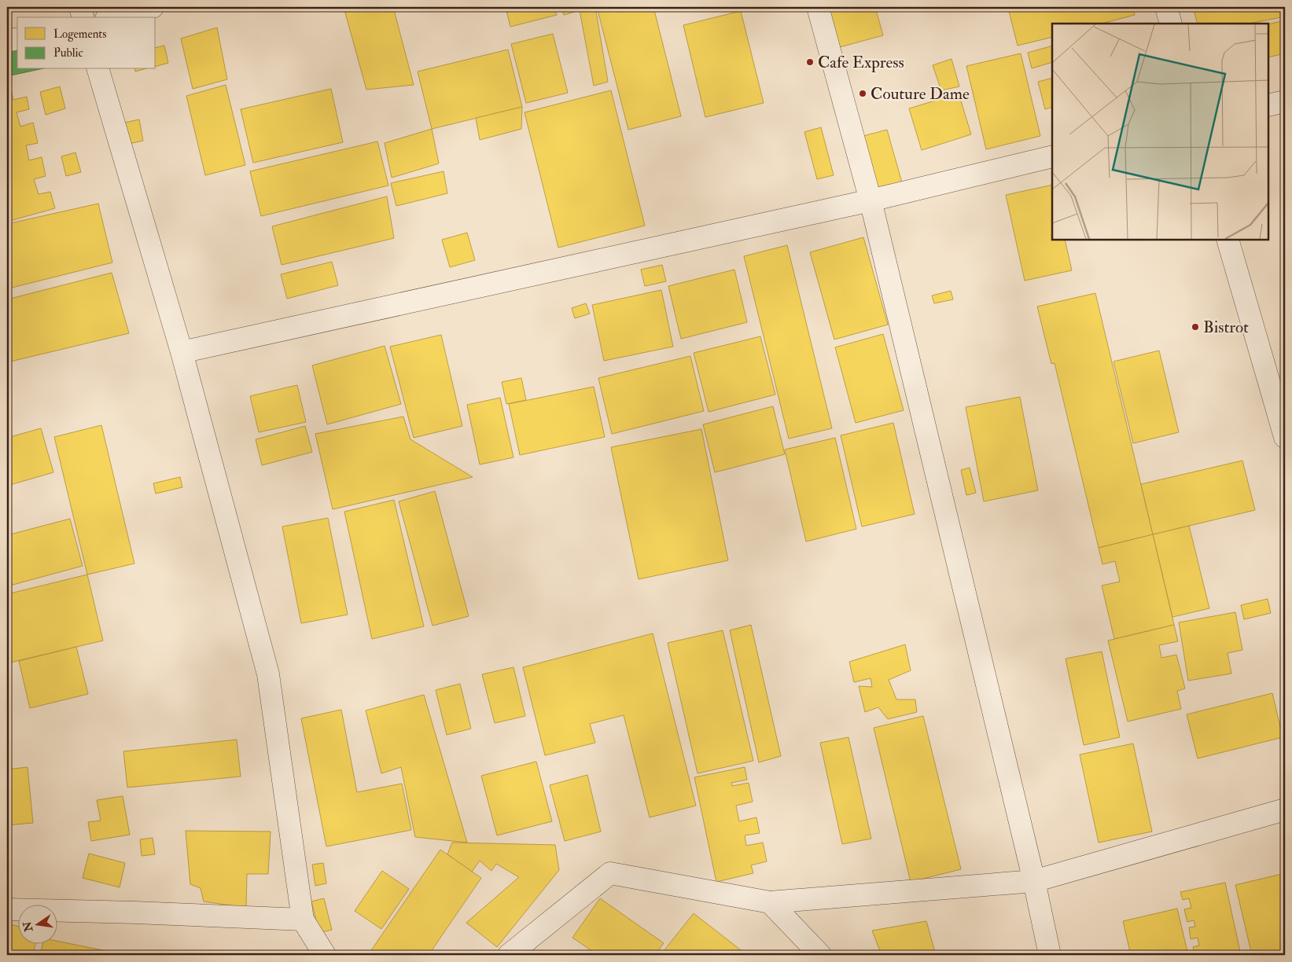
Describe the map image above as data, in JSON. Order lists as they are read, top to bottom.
{
  "places": ["Cafe Express", "Couture Dame", "Bistrot"],
  "legend": ["Logements", "Public"],
  "north": "left"
}
